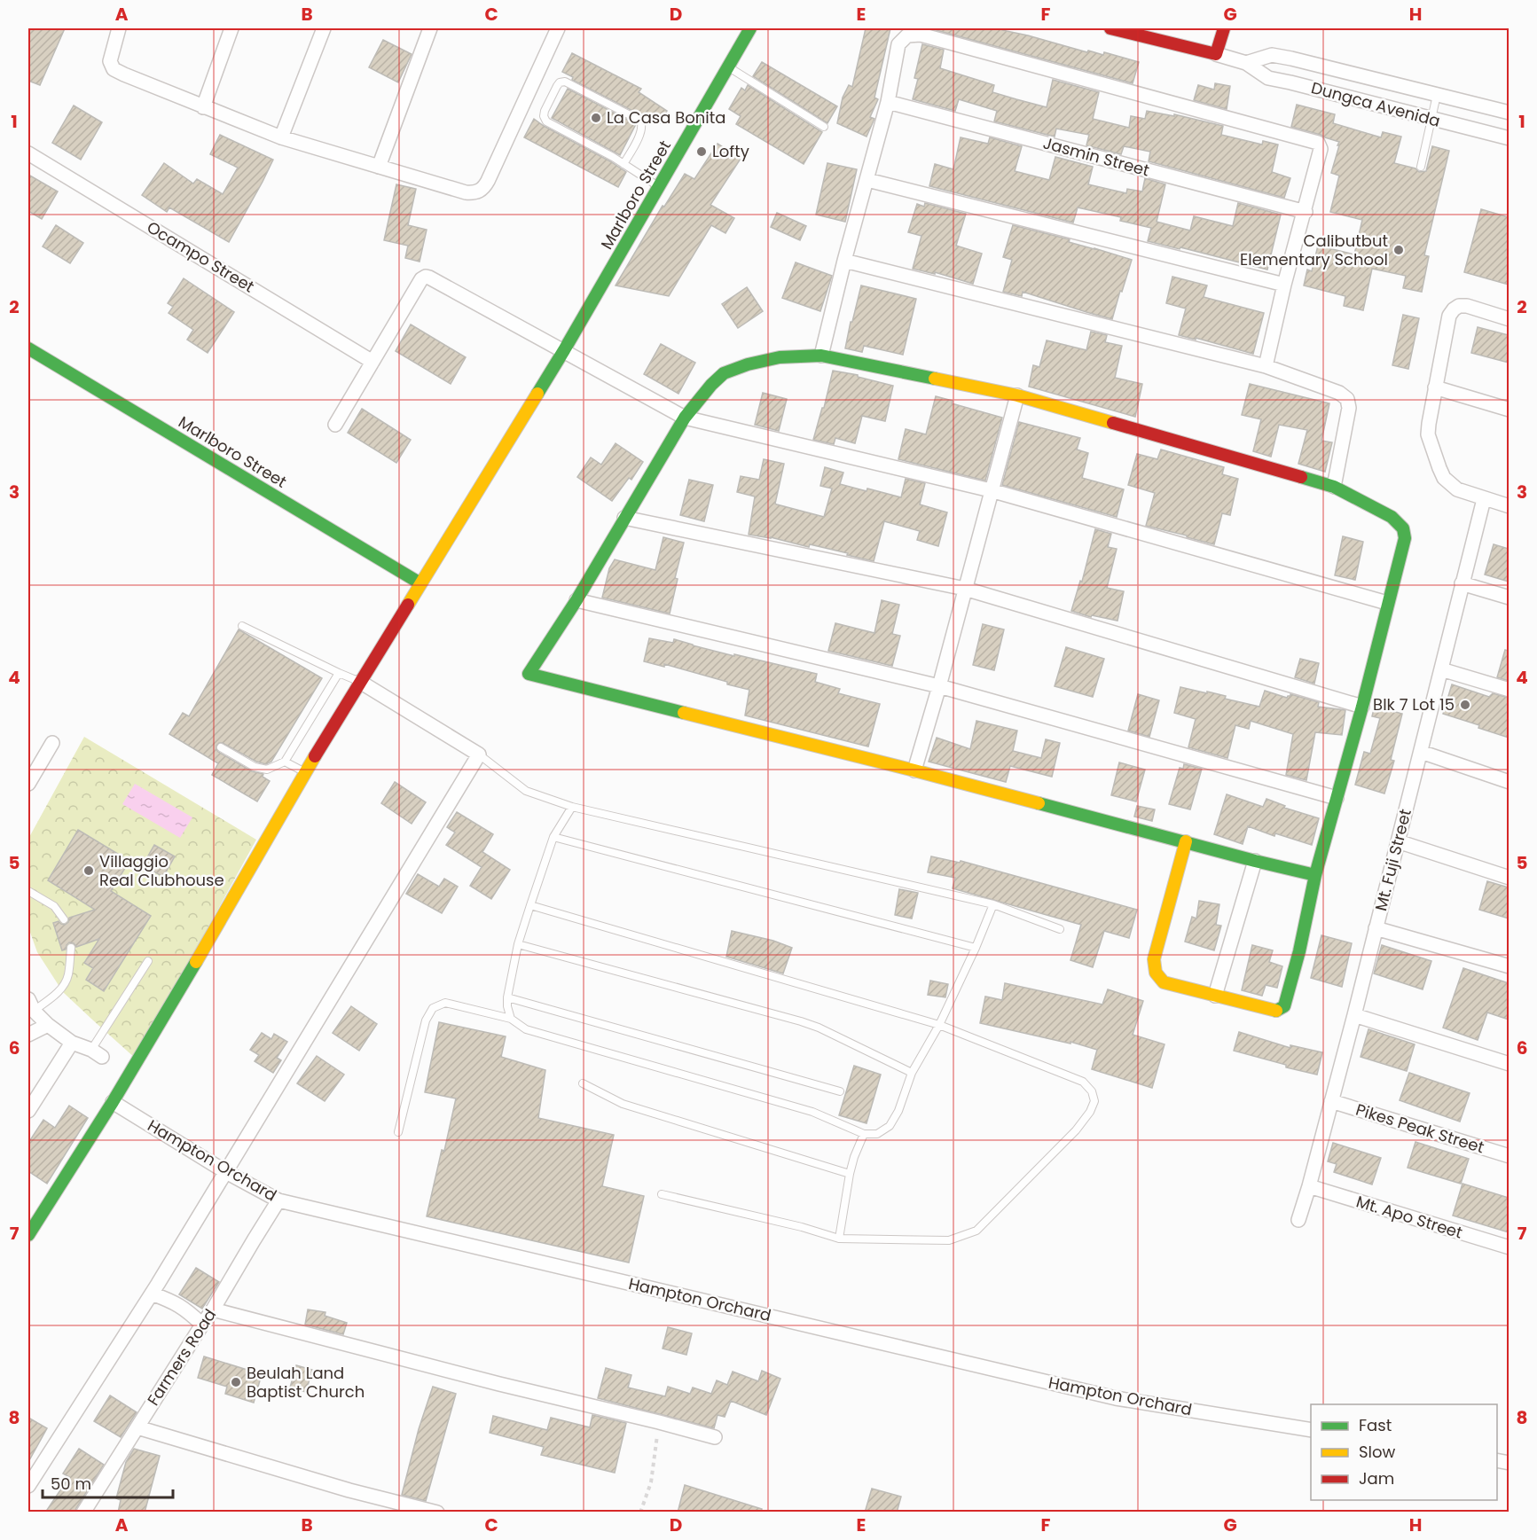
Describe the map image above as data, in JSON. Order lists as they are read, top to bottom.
{
  "streets": {
    "street": [
      "Dungca Avenida",
      "Jasmin Street",
      "Marlboro Street",
      "Ocampo Street",
      "Mt. Fuji Street",
      "Pikes Peak Street",
      "Hampton Orchard",
      "Mt. Apo Street",
      "Farmers Road"
    ]
  },
  "crossings": [
    ["Marlboro Street", "Hampton Orchard"],
    ["Mt. Fuji Street", "Pikes Peak Street"],
    ["Mt. Fuji Street", "Mt. Apo Street"],
    ["Hampton Orchard", "Farmers Road"]
  ],
  "places": [
    "La Casa Bonita",
    "Lofty",
    "Calibutbut Elementary School",
    "Blk 7 Lot 15",
    "Villaggio Real Clubhouse",
    "Beulah Land Baptist Church"
  ],
  "legend": ["Fast", "Slow", "Jam"],
  "scale_bar": "50 m",
  "grid": {
    "columns": [
      "A",
      "B",
      "C",
      "D",
      "E",
      "F",
      "G",
      "H"
    ],
    "rows": [
      "1",
      "2",
      "3",
      "4",
      "5",
      "6",
      "7",
      "8"
    ]
  }
}
